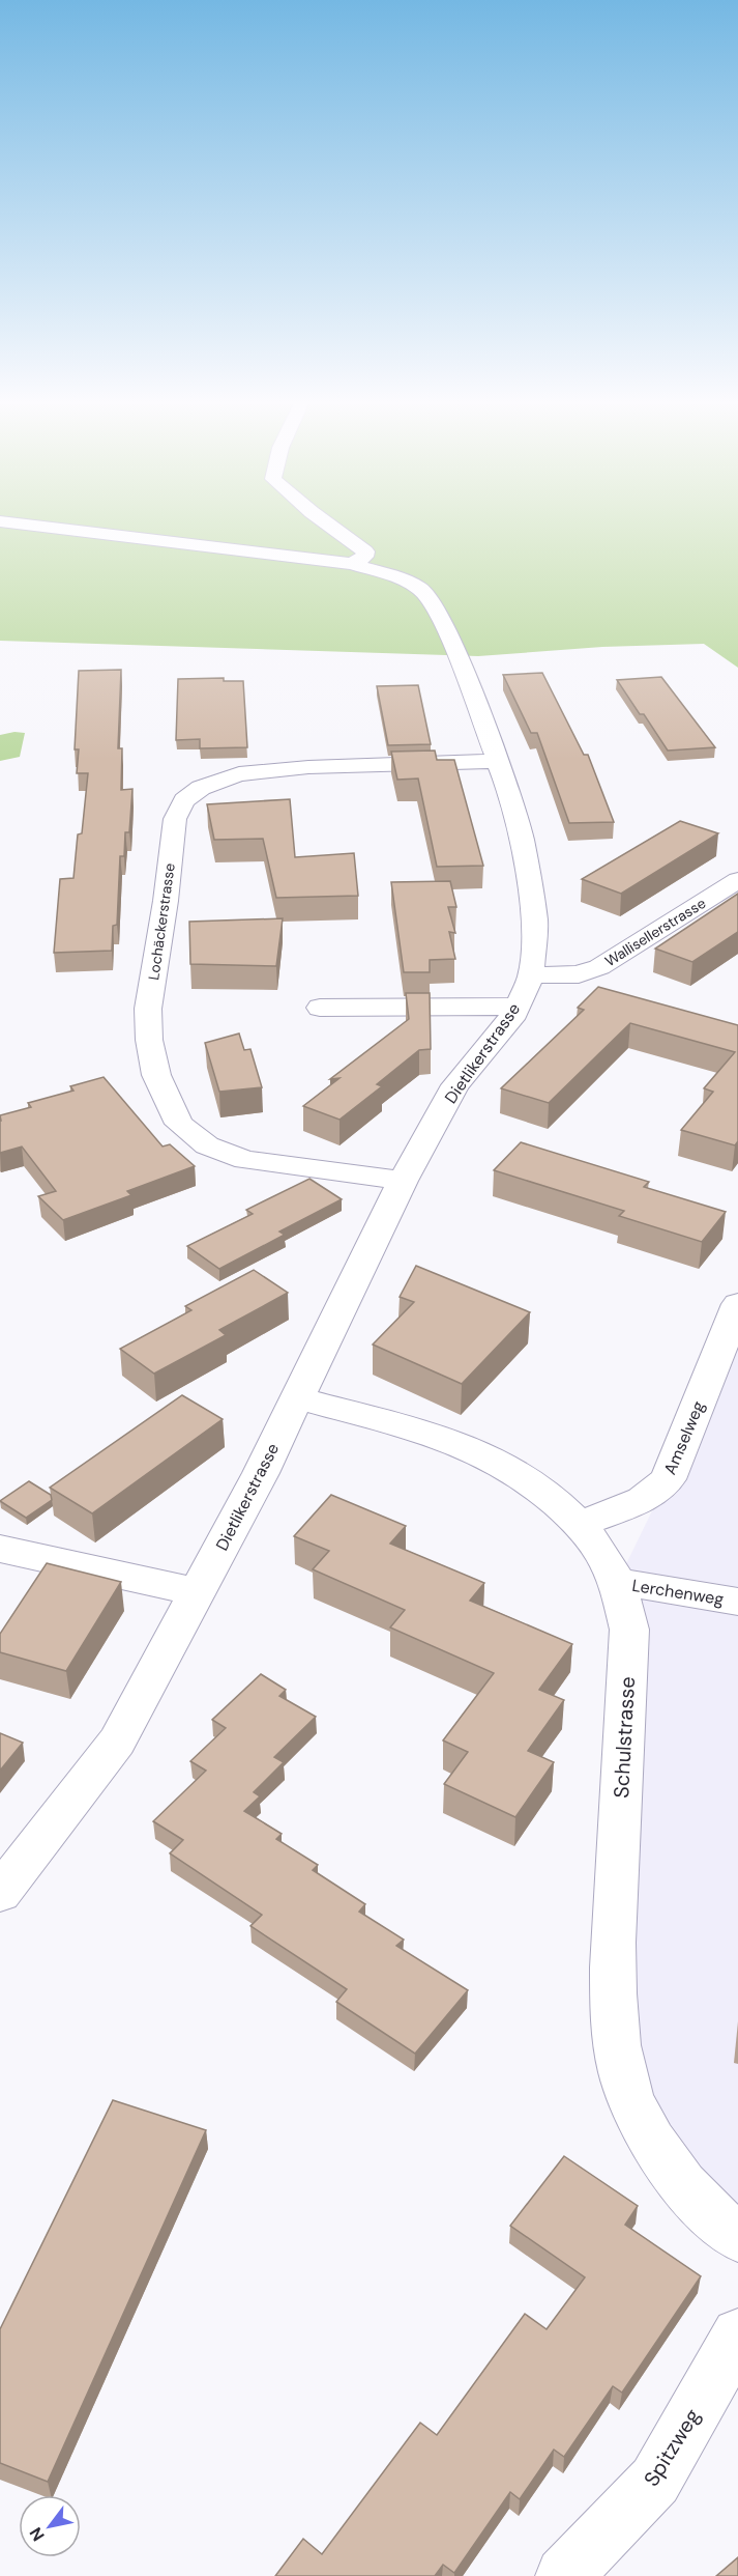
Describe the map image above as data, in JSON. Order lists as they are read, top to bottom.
{
  "streets": {
    "street": [
      "Lochäckerstrasse",
      "Wallisellerstrasse",
      "Dietlikerstrasse",
      "Amselweg",
      "Lerchenweg",
      "Schulstrasse",
      "Spitzweg"
    ]
  },
  "crossings": [
    ["Lochäckerstrasse", "Dietlikerstrasse"],
    ["Wallisellerstrasse", "Dietlikerstrasse"],
    ["Dietlikerstrasse", "Schulstrasse"],
    ["Amselweg", "Schulstrasse"],
    ["Lerchenweg", "Schulstrasse"]
  ],
  "north": "bottom left"
}
